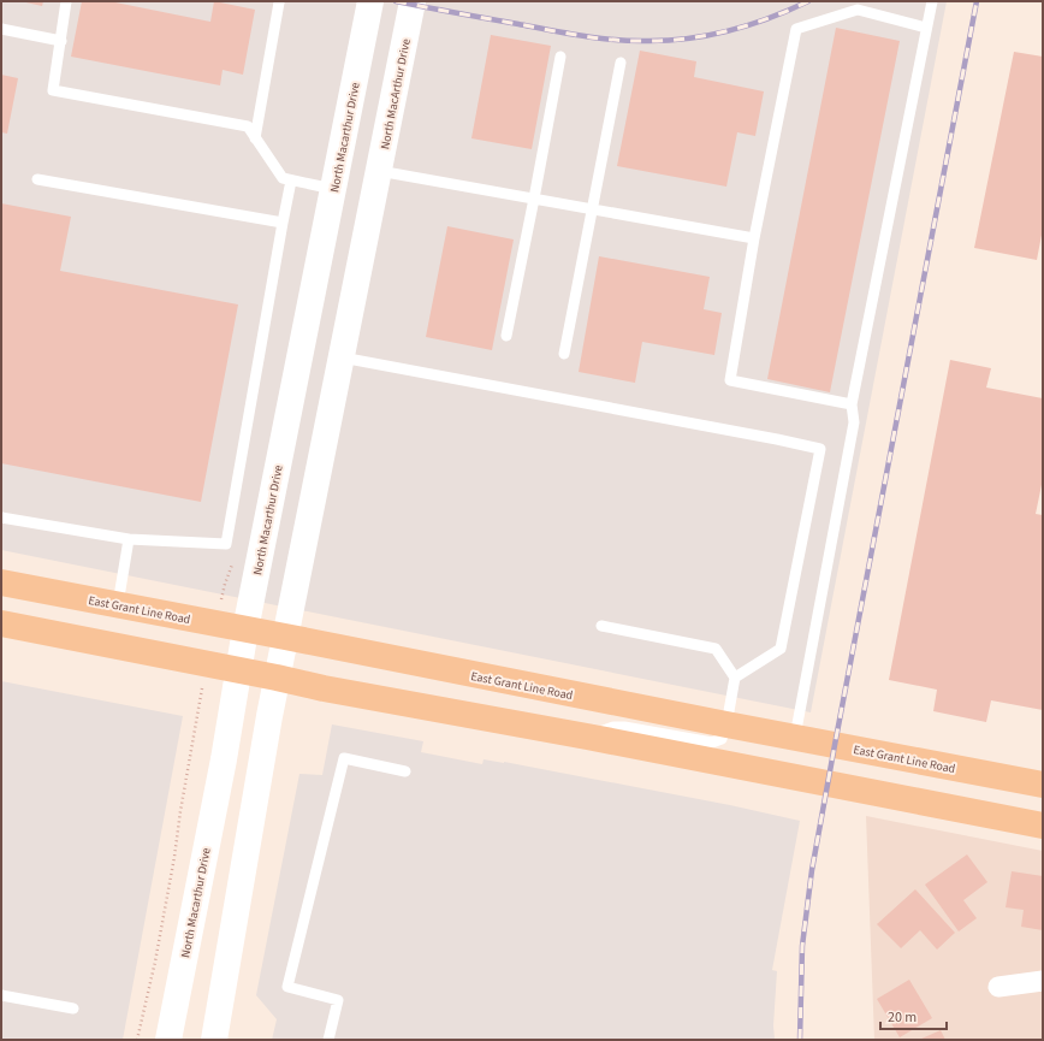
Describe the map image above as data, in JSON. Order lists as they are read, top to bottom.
{
  "streets": {
    "main road": ["North MacArthur Drive", "North Macarthur Drive", "East Grant Line Road"]
  },
  "crossings": [
    ["North Macarthur Drive", "East Grant Line Road"]
  ],
  "scale_bar": "20 m"
}
